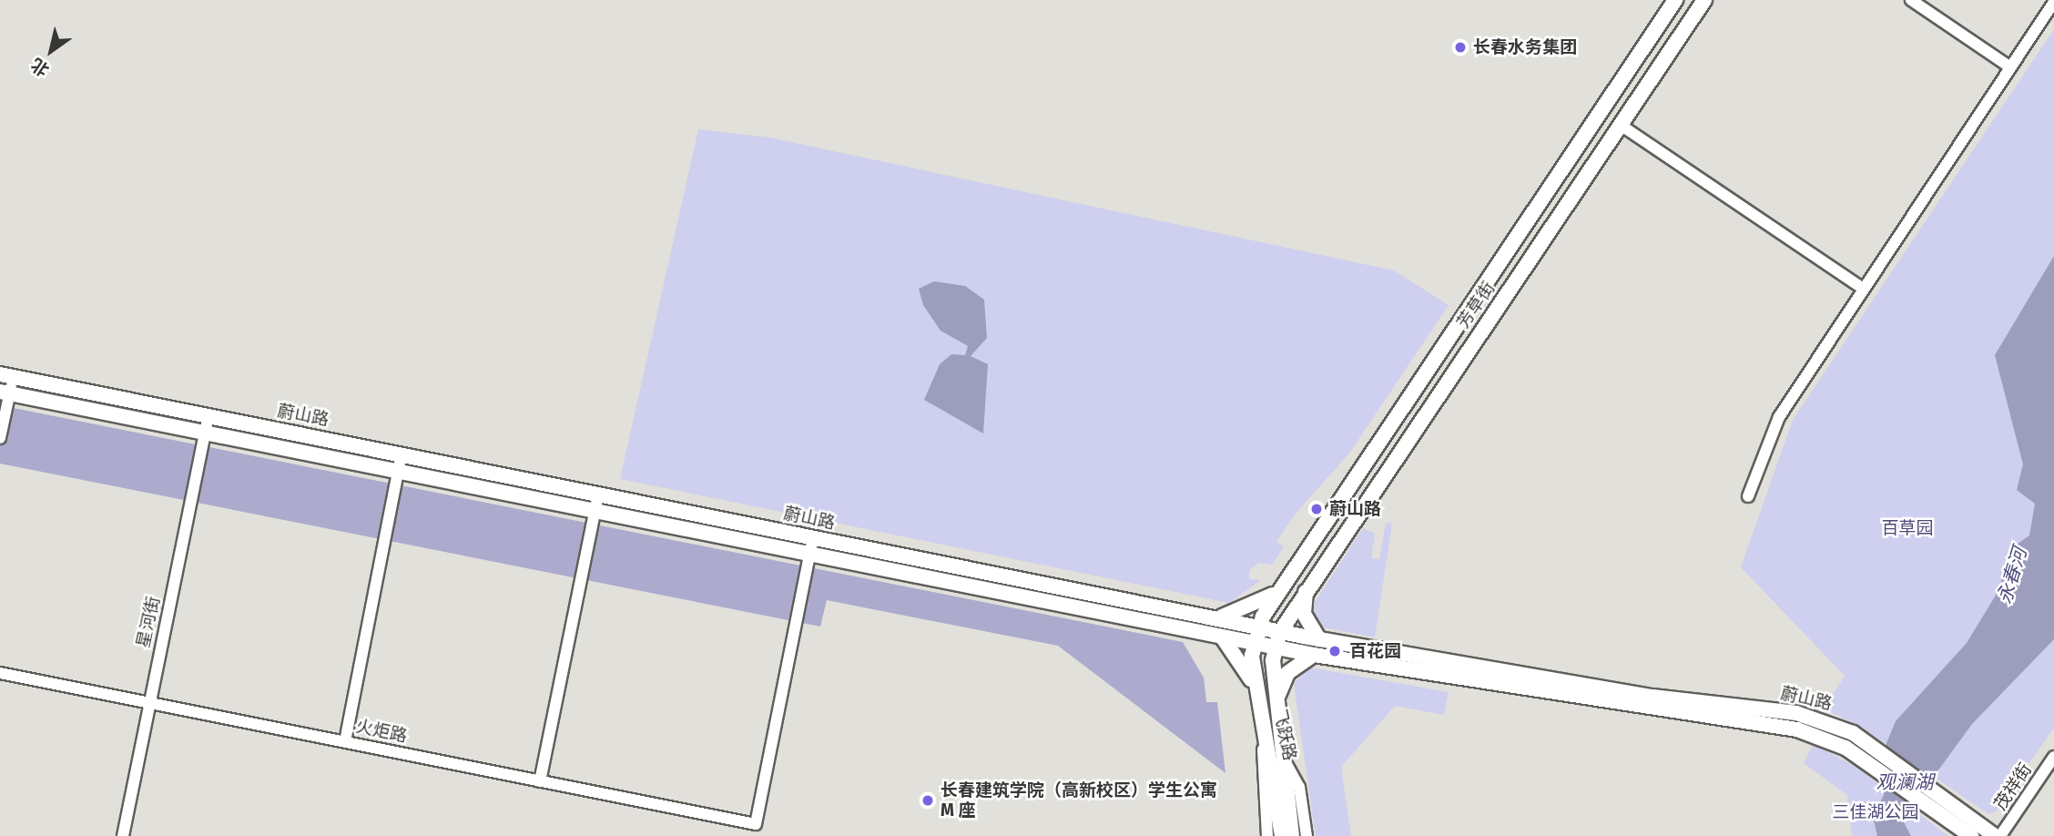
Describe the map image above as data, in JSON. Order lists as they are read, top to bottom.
{
  "streets": {
    "main road": ["芳草街", "蔚山路", "飞跃路"],
    "street": ["星河街", "火炬路", "茂祥街"]
  },
  "crossings": [
    ["芳草街", "蔚山路"],
    ["芳草街", "飞跃路"],
    ["蔚山路", "星河街"],
    ["蔚山路", "火炬路"],
    ["蔚山路", "飞跃路"],
    ["星河街", "火炬路"]
  ],
  "water": ["永春河", "观澜湖"],
  "parks": ["百草园", "三佳湖公园"],
  "places": [
    "长春水务集团",
    "蔚山路",
    "百花园",
    "长春建筑学院（高新校区）学生公寓 M 座"
  ],
  "north": "bottom left"
}
